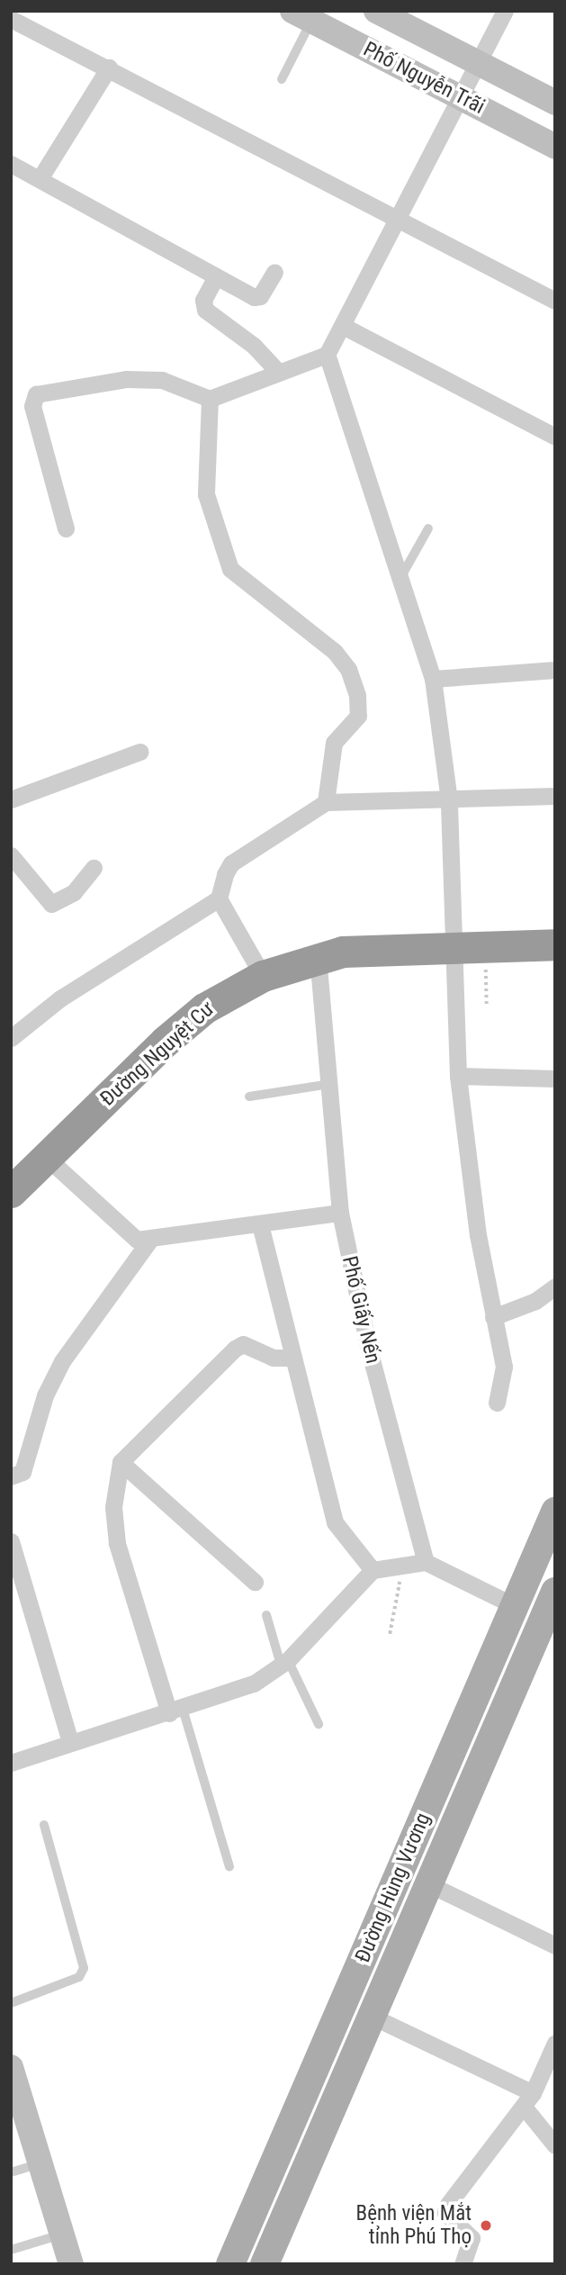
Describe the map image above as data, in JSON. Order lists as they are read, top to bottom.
{
  "streets": {
    "highway": ["Đường Nguyệt Cư"],
    "main road": ["Đường Hùng Vương"],
    "street": ["Phố Nguyễn Trãi", "Phố Giấy Nến"]
  },
  "crossings": [
    ["Đường Nguyệt Cư", "Phố Giấy Nến"]
  ],
  "places": ["Bệnh viện Mắt tỉnh Phú Thọ"]
}
